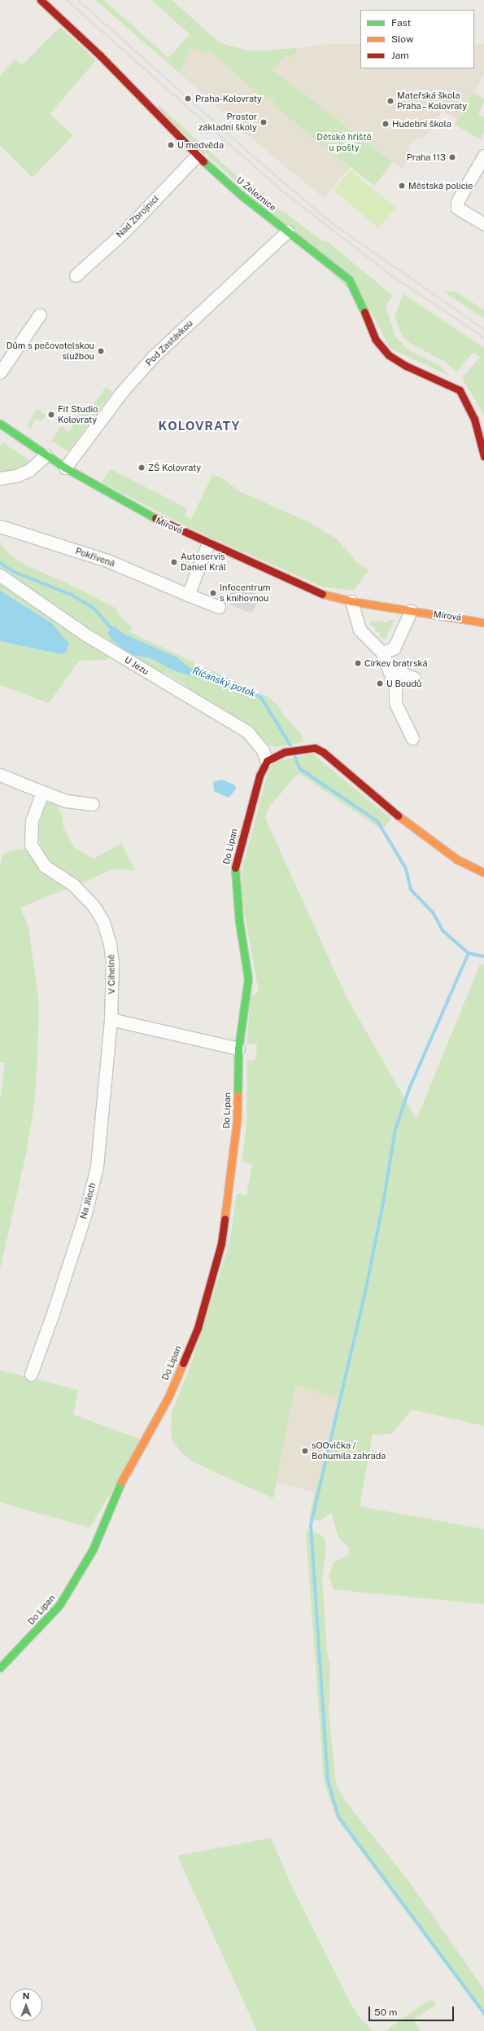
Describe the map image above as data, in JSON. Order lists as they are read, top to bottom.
{
  "streets": {
    "street": [
      "U Železnice",
      "Nad Zbrojnicí",
      "Pod Zastávkou",
      "Mírová",
      "Pokřivená",
      "U Jezu",
      "Do Lipan",
      "V Cihelně",
      "Na Jílech"
    ]
  },
  "crossings": [
    ["U Železnice", "Nad Zbrojnicí"],
    ["U Železnice", "Pod Zastávkou"],
    ["Pod Zastávkou", "Mírová"],
    ["U Jezu", "Do Lipan"],
    ["V Cihelně", "Na Jílech"]
  ],
  "districts": ["KOLOVRATY"],
  "water": ["Říčanský potok"],
  "parks": ["Dětské hřiště u pošty"],
  "places": [
    "Praha-Kolovraty",
    "Mateřská škola Praha – Kolovraty",
    "Prostor základní školy",
    "Hudební škola",
    "U medvěda",
    "Praha 113",
    "Městská policie",
    "Dům s pečovatelskou službou",
    "Fit Studio Kolovraty",
    "ZŠ Kolovraty",
    "Autoservis Daniel Král",
    "Infocentrum s knihovnou",
    "Církev bratrská",
    "U Boudů",
    "sOOvička / Bohumila zahrada"
  ],
  "legend": ["Fast", "Slow", "Jam"],
  "scale_bar": "50 m",
  "north": "top"
}
